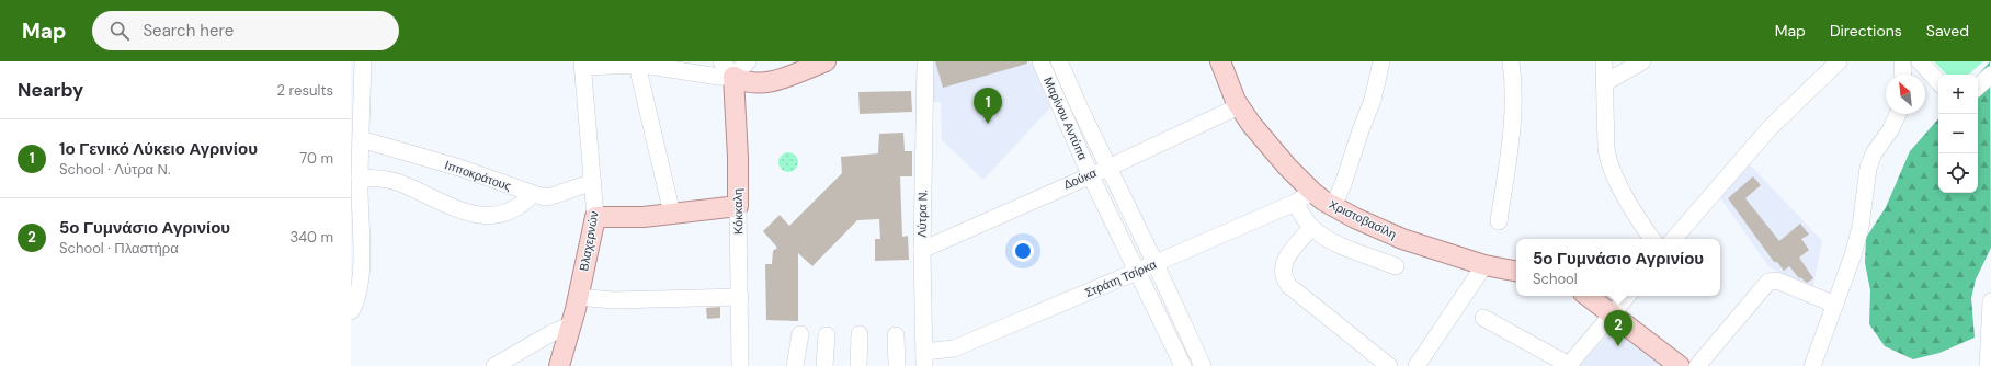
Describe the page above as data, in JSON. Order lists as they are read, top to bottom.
{
  "streets": {
    "main road": ["Κόκκαλη", "Χριστοβασίλη", "Βλαχερνών"],
    "street": [
      "Μαρίνου Αντύπα",
      "Ιπποκράτους",
      "Δούκα",
      "Λύτρα Ν.",
      "Στράτη Τσίρκα"
    ]
  },
  "crossings": [
    ["Μαρίνου Αντύπα", "Δούκα"],
    ["Μαρίνου Αντύπα", "Στράτη Τσίρκα"],
    ["Ιπποκράτους", "Βλαχερνών"],
    ["Δούκα", "Λύτρα Ν."],
    ["Δούκα", "Χριστοβασίλη"],
    ["Λύτρα Ν.", "Στράτη Τσίρκα"],
    ["Χριστοβασίλη", "Στράτη Τσίρκα"]
  ],
  "north": "top left",
  "page": {
    "header": "Map",
    "search": "Search here",
    "nav": ["Map", "Directions", "Saved"],
    "heading": ["Nearby", "2 results"],
    "map_buttons": ["+", "−"],
    "pins": ["1", "2"],
    "list": [
      {
        "mark": "1",
        "name": "1ο Γενικό Λύκειο Αγρινίου",
        "note": "School · Λύτρα Ν.",
        "value": "70 m"
      },
      {
        "mark": "2",
        "name": "5ο Γυμνάσιο Αγρινίου",
        "note": "School · Πλαστήρα",
        "value": "340 m"
      }
    ],
    "popup": ["5ο Γυμνάσιο Αγρινίου", "School"]
  }
}
